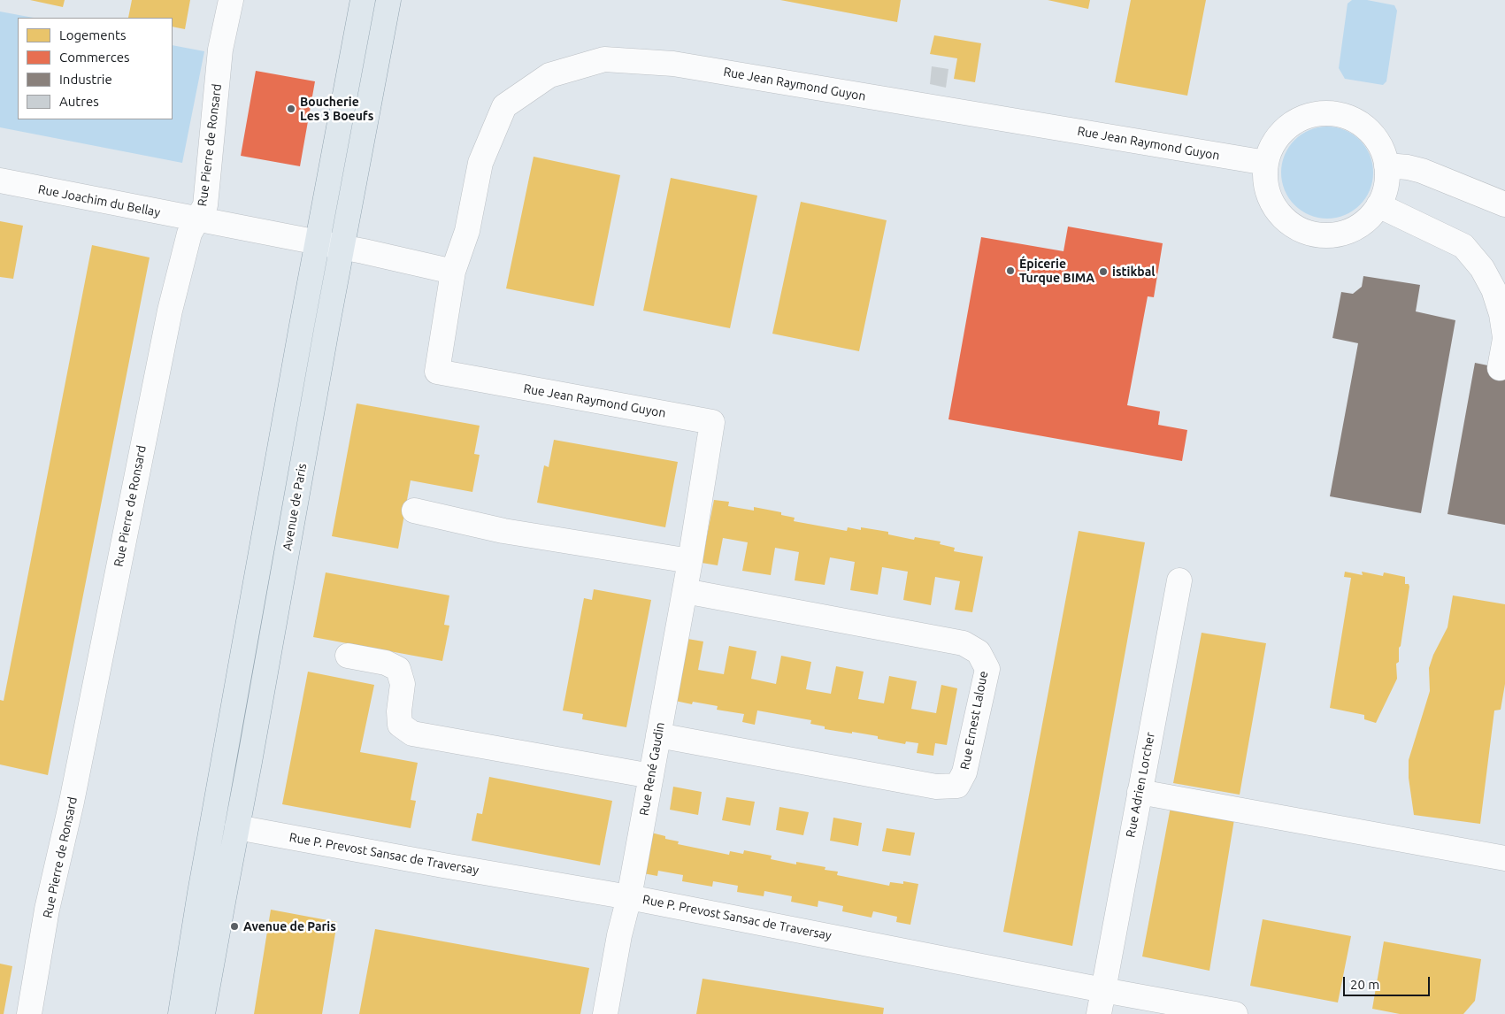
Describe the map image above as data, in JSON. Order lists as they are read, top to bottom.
{
  "streets": {
    "main road": ["Avenue de Paris"],
    "street": [
      "Rue Jean Raymond Guyon",
      "Rue Pierre de Ronsard",
      "Rue Joachim du Bellay",
      "Rue Ernest Laloue",
      "Rue René Gaudin",
      "Rue Adrien Lorcher",
      "Rue P. Prevost Sansac de Traversay"
    ]
  },
  "crossings": [
    ["Rue Jean Raymond Guyon", "Rue René Gaudin"],
    ["Rue Pierre de Ronsard", "Rue Joachim du Bellay"],
    ["Rue Joachim du Bellay", "Avenue de Paris"],
    ["Avenue de Paris", "Rue P. Prevost Sansac de Traversay"],
    ["Rue Ernest Laloue", "Rue René Gaudin"],
    ["Rue René Gaudin", "Rue P. Prevost Sansac de Traversay"],
    ["Rue Adrien Lorcher", "Rue P. Prevost Sansac de Traversay"]
  ],
  "places": [
    "Boucherie Les 3 Boeufs",
    "Épicerie Turque BIMA",
    "istikbal",
    "Avenue de Paris"
  ],
  "legend": [
    "Logements",
    "Commerces",
    "Industrie",
    "Autres"
  ],
  "scale_bar": "20 m"
}
